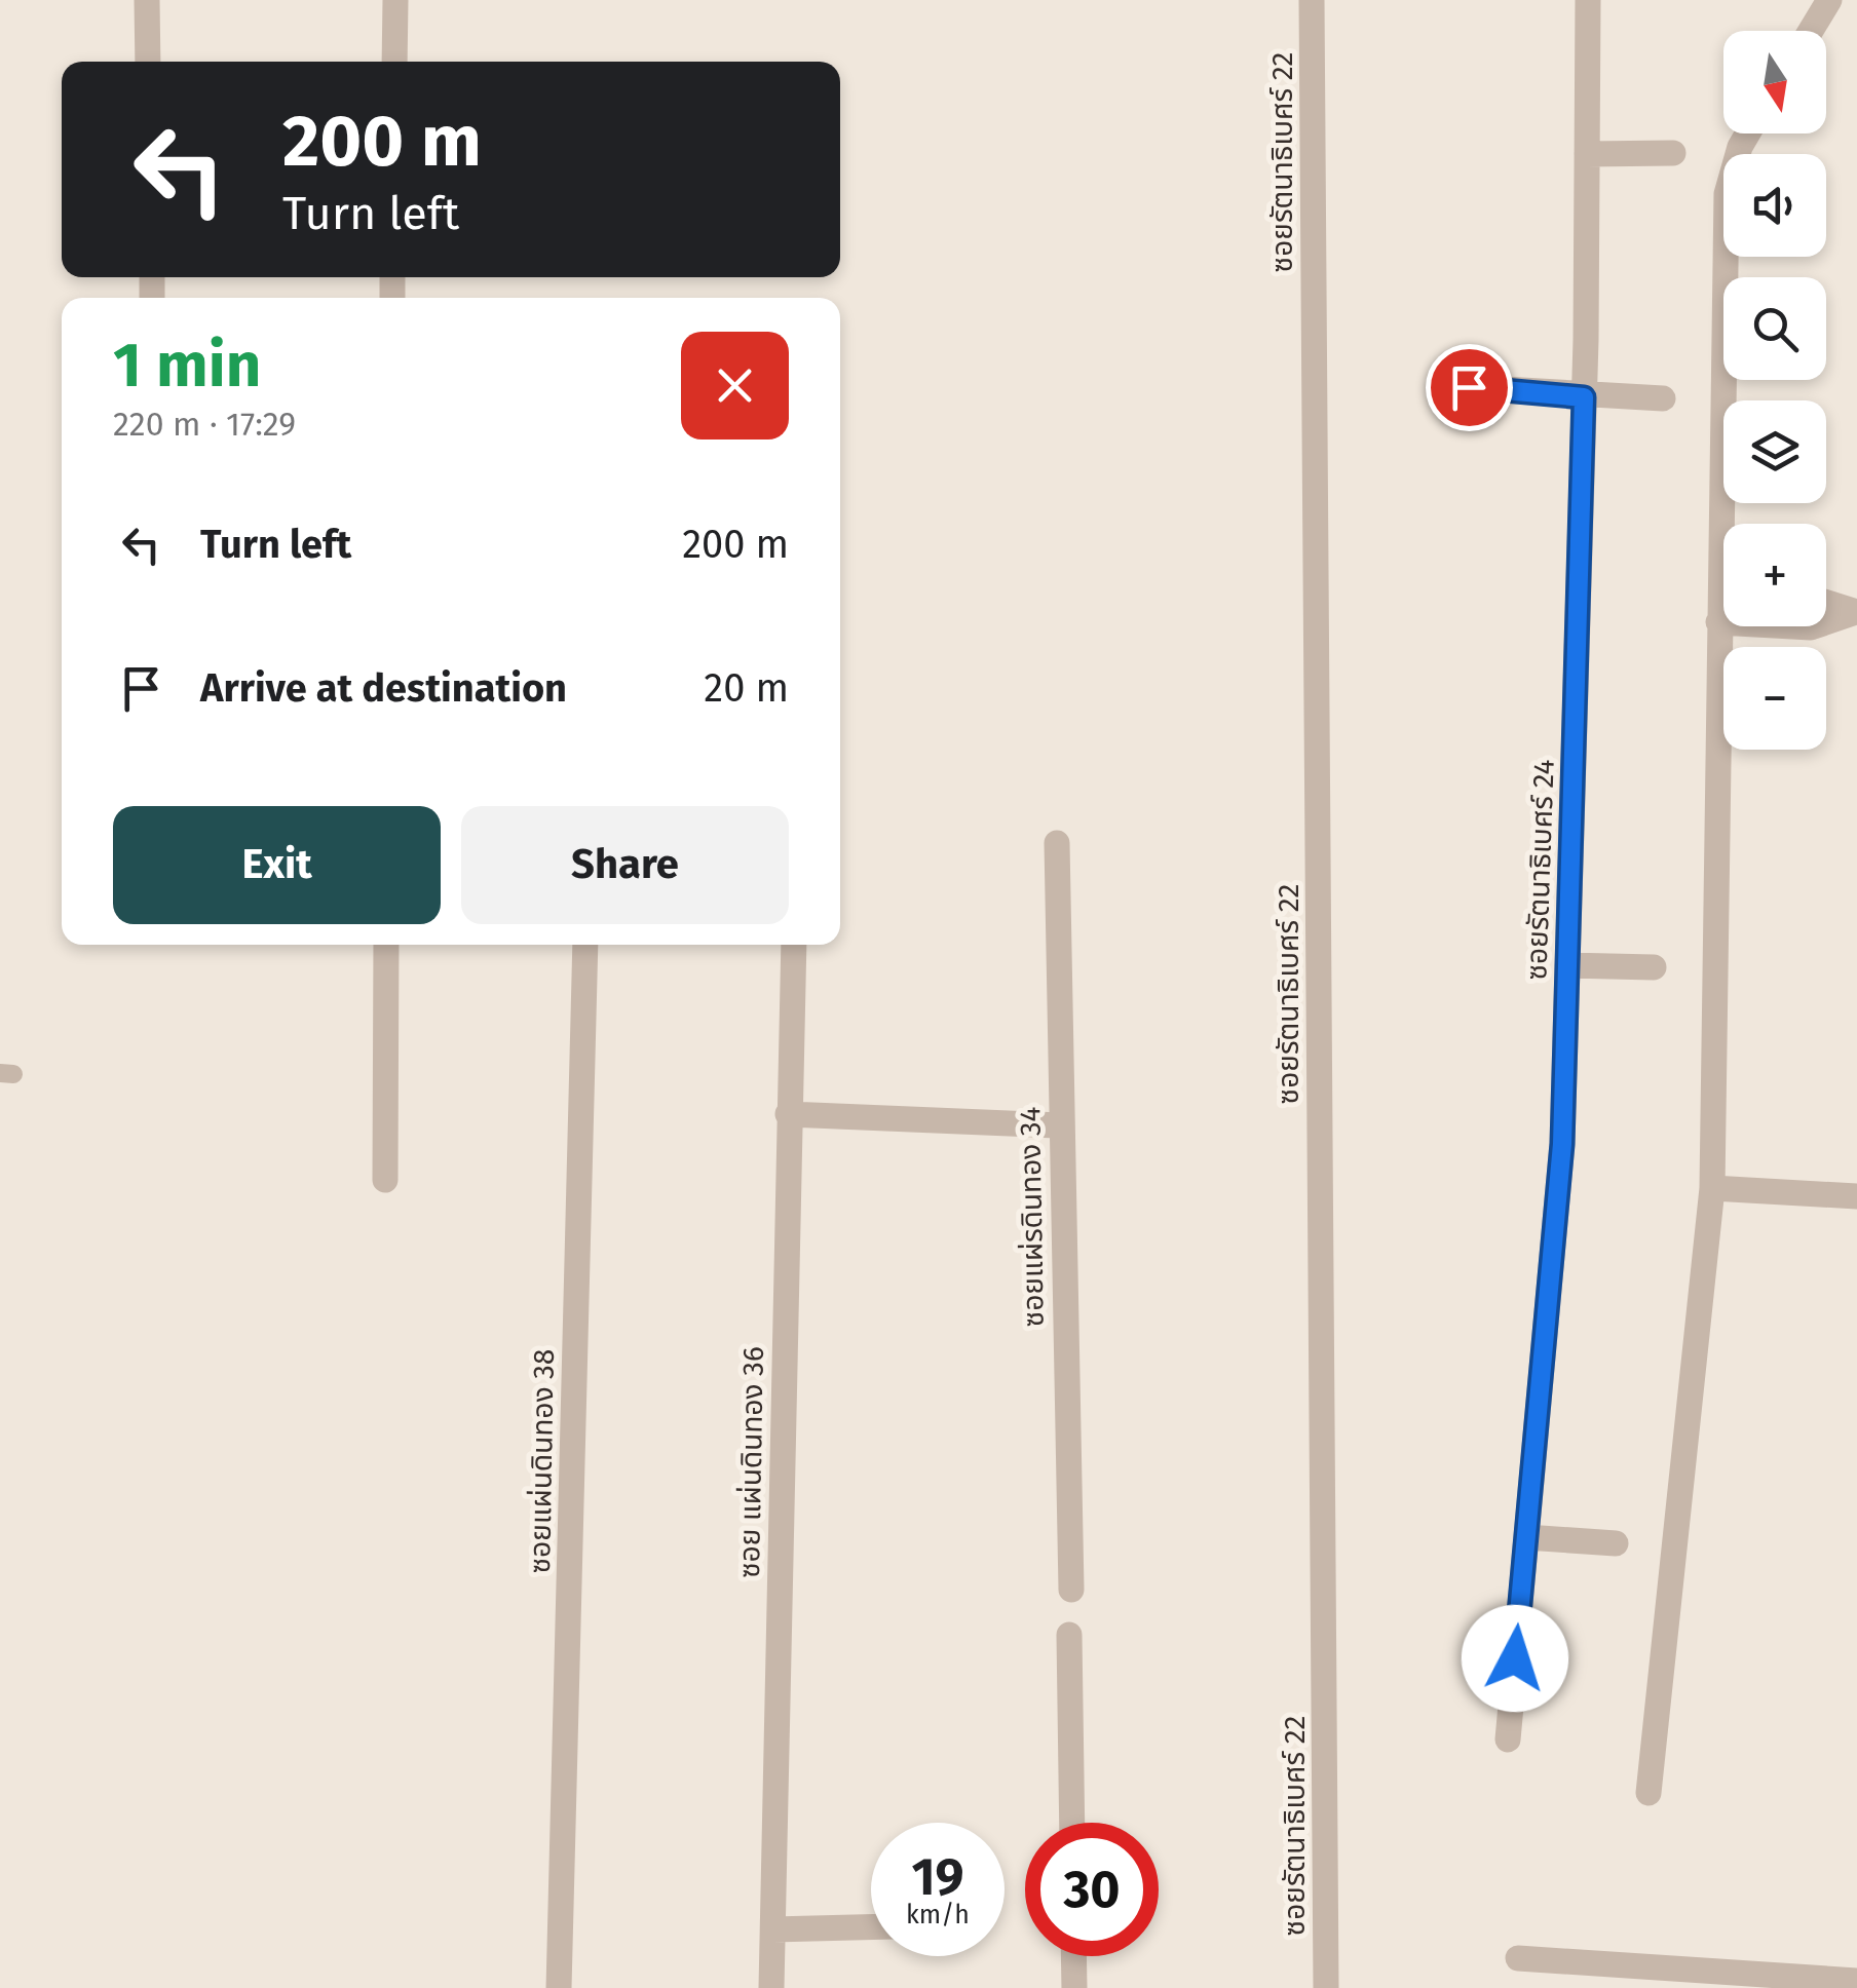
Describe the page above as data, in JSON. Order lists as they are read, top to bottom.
{
  "streets": {
    "street": [
      "ซอยรัตนาธิเบศร์ 22",
      "ซอยรัตนาธิเบศร์ 24",
      "ซอยแผ่รดินทอง 34",
      "ซอยแผ่นดินทอง 38",
      "ซอย แผ่นดินทอง 36"
    ]
  },
  "north": "bottom",
  "page": {
    "map_buttons": ["+", "−"],
    "turn": ["200 m", "Turn left"],
    "heading": ["1 min", "220 m · 17:29"],
    "list": [
      {
        "name": "Turn left",
        "value": "200 m"
      },
      {
        "name": "Arrive at destination",
        "value": "20 m"
      }
    ],
    "buttons": ["Exit", "Share"],
    "speed": "19 km/h",
    "limit": "30"
  }
}
